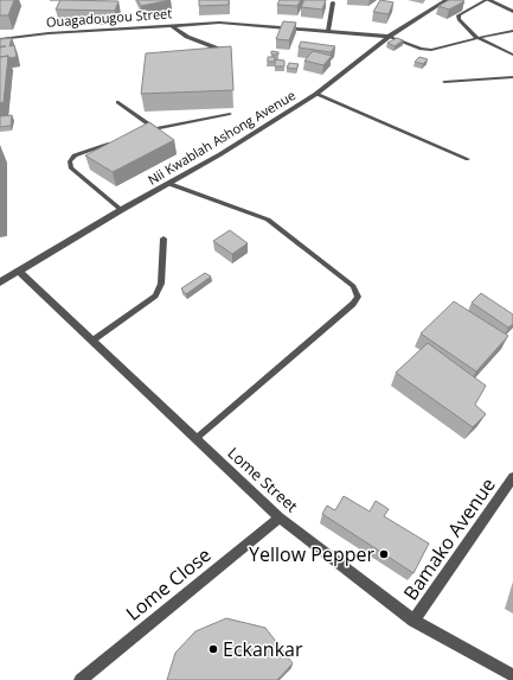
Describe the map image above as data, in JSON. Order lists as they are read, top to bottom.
{
  "streets": {
    "street": [
      "Ouagadougou Street",
      "Nii Kwablah Ashong Avenue",
      "Lome Street",
      "Bamako Avenue",
      "Lome Close"
    ]
  },
  "crossings": [
    ["Ouagadougou Street", "Nii Kwablah Ashong Avenue"],
    ["Nii Kwablah Ashong Avenue", "Lome Street"],
    ["Lome Street", "Bamako Avenue"],
    ["Lome Street", "Lome Close"]
  ],
  "places": ["Yellow Pepper", "Eckankar"]
}
